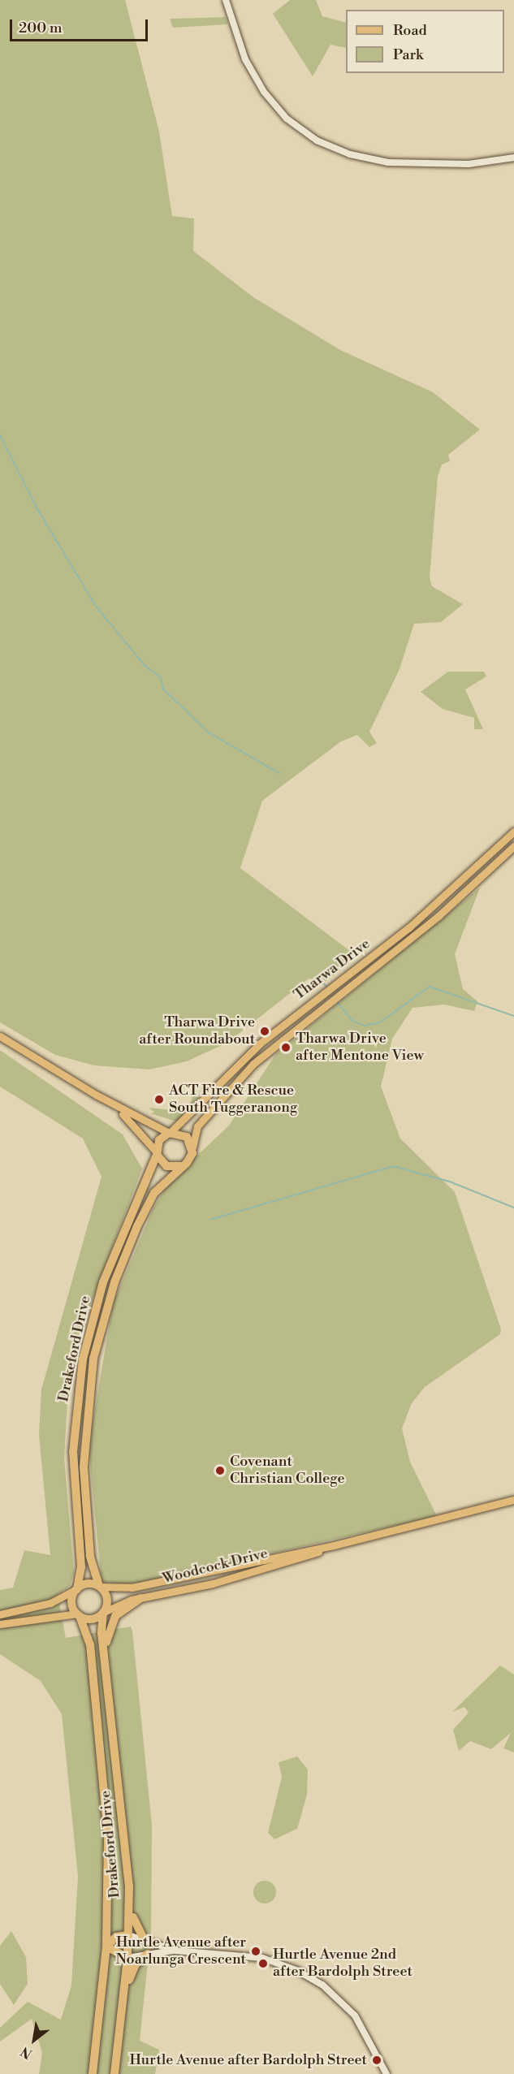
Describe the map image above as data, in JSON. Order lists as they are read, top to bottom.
{
  "streets": {
    "highway": ["Drakeford Drive"],
    "main road": ["Tharwa Drive", "Woodcock Drive"]
  },
  "crossings": [
    ["Tharwa Drive", "Drakeford Drive"],
    ["Drakeford Drive", "Woodcock Drive"]
  ],
  "places": [
    "Tharwa Drive after Roundabout",
    "Tharwa Drive after Mentone View",
    "ACT Fire & Rescue South Tuggeranong",
    "Covenant Christian College",
    "Hurtle Avenue after Noarlunga Crescent",
    "Hurtle Avenue 2nd after Bardolph Street",
    "Hurtle Avenue after Bardolph Street"
  ],
  "legend": ["Road", "Park"],
  "scale_bar": "200 m",
  "north": "bottom left"
}
